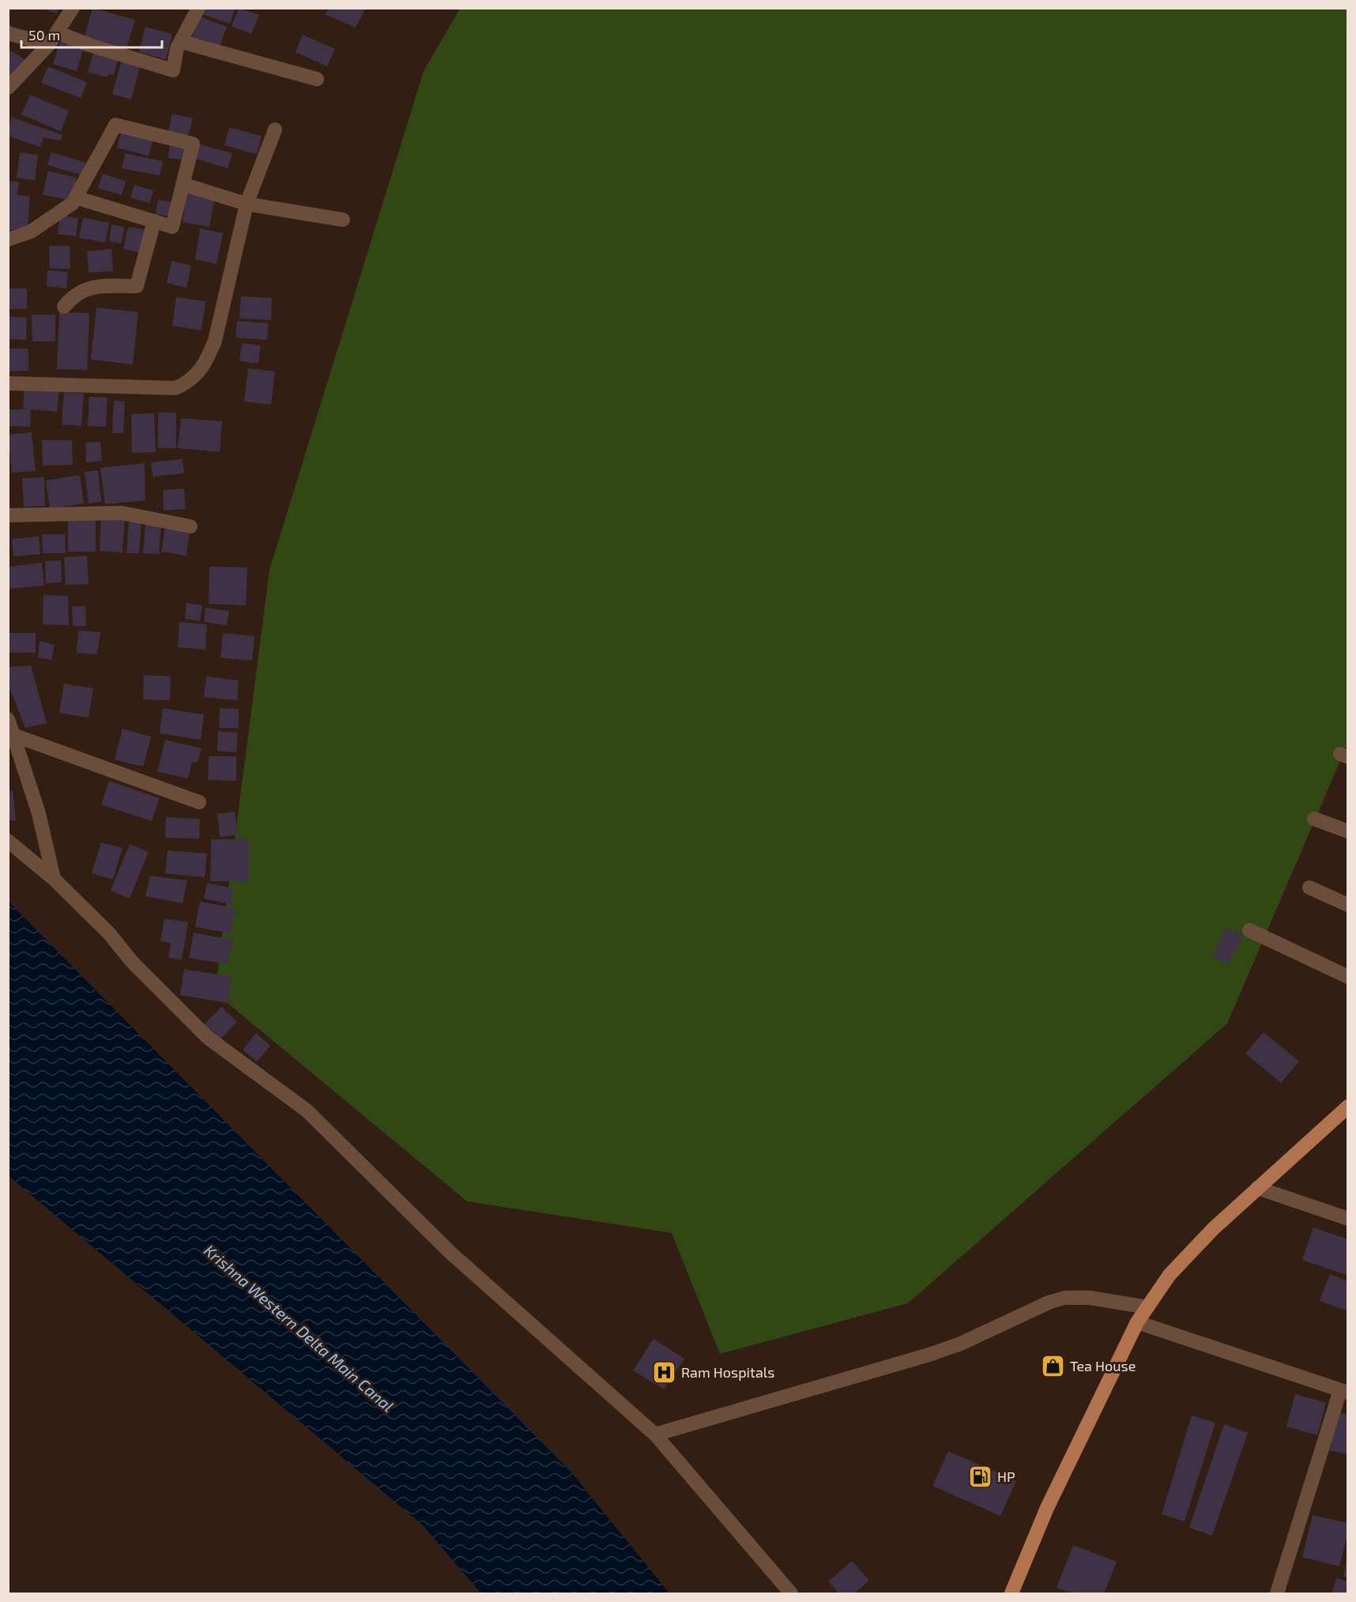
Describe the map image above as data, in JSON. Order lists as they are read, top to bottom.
{
  "water": ["Krishna Western Delta Main Canal"],
  "places": {
    "shop": ["Tea House"],
    "hospital": ["Ram Hospitals"],
    "fuel station": ["HP"]
  },
  "scale_bar": "50 m"
}
